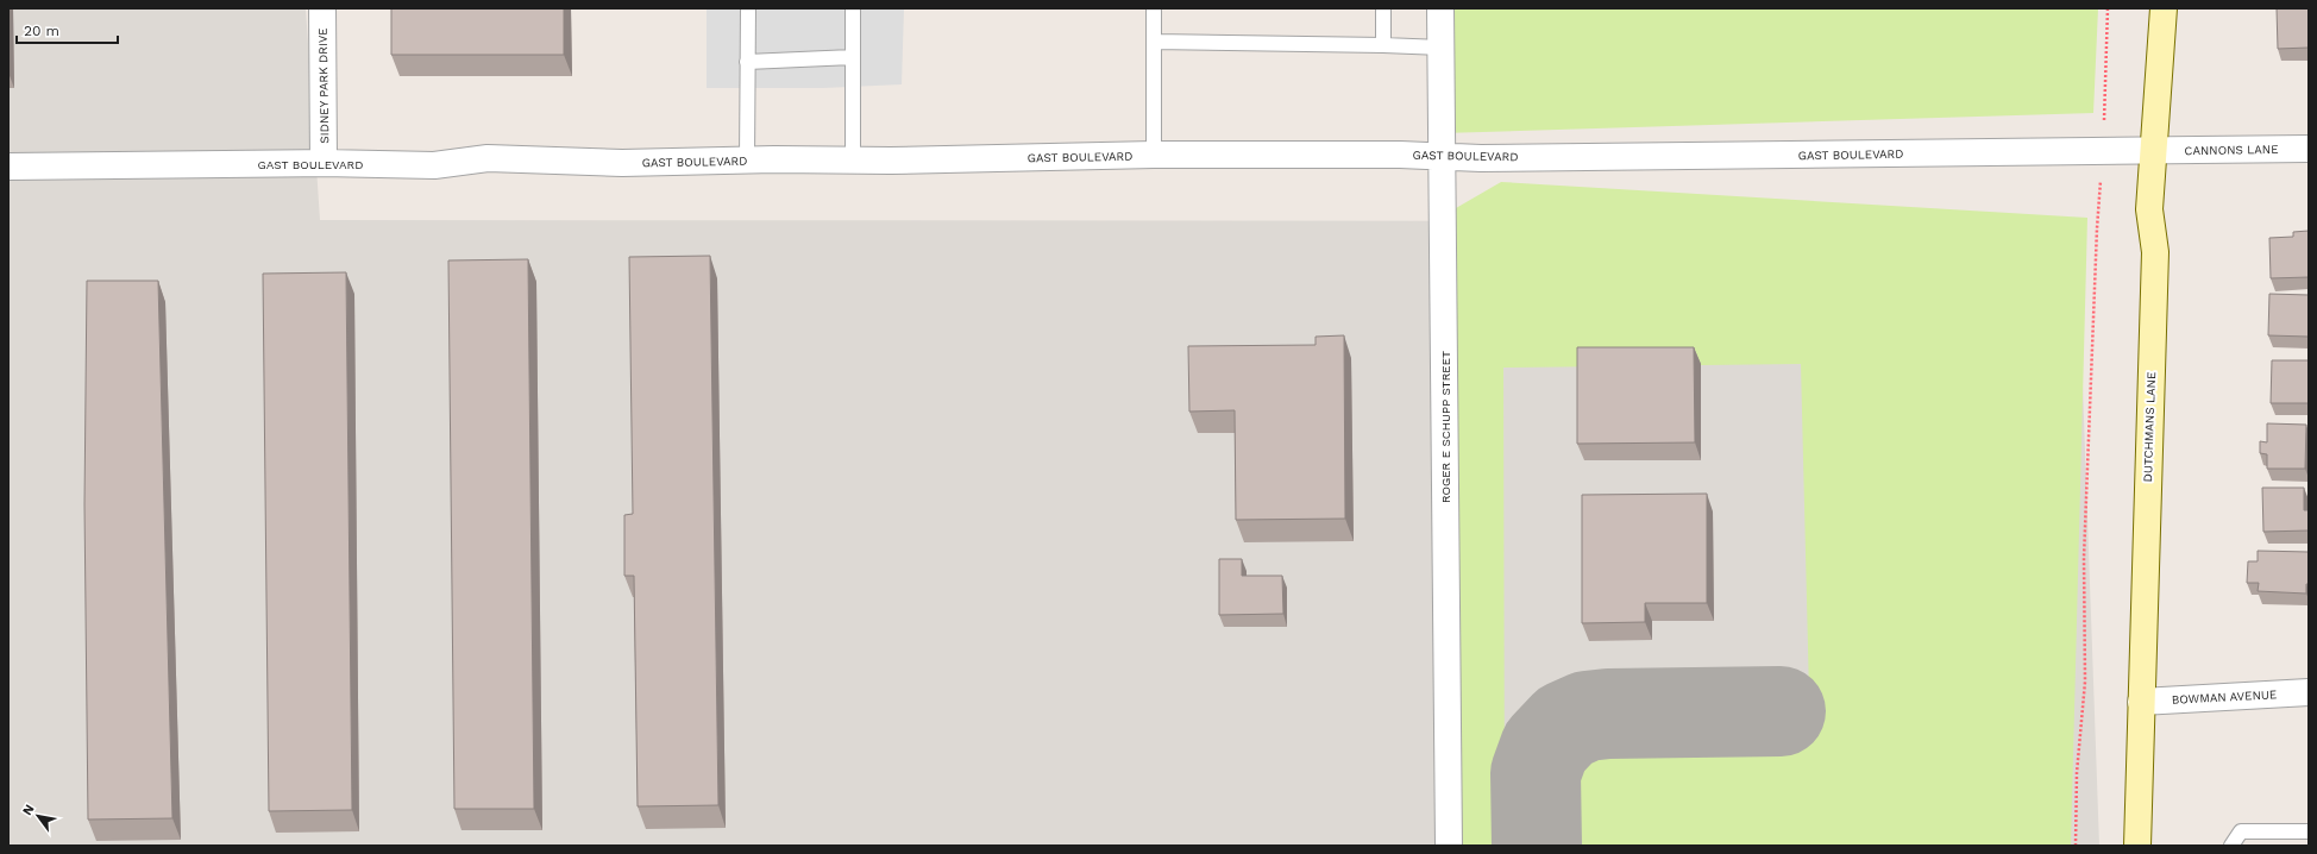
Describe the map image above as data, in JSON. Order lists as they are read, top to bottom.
{
  "streets": {
    "main road": ["DUTCHMANS LANE"],
    "street": [
      "SIDNEY PARK DRIVE",
      "CANNONS LANE",
      "GAST BOULEVARD",
      "ROGER E SCHUPP STREET",
      "BOWMAN AVENUE"
    ]
  },
  "crossings": [
    ["SIDNEY PARK DRIVE", "GAST BOULEVARD"],
    ["CANNONS LANE", "GAST BOULEVARD"],
    ["CANNONS LANE", "DUTCHMANS LANE"],
    ["GAST BOULEVARD", "ROGER E SCHUPP STREET"],
    ["GAST BOULEVARD", "DUTCHMANS LANE"],
    ["DUTCHMANS LANE", "BOWMAN AVENUE"]
  ],
  "scale_bar": "20 m",
  "north": "top left"
}
